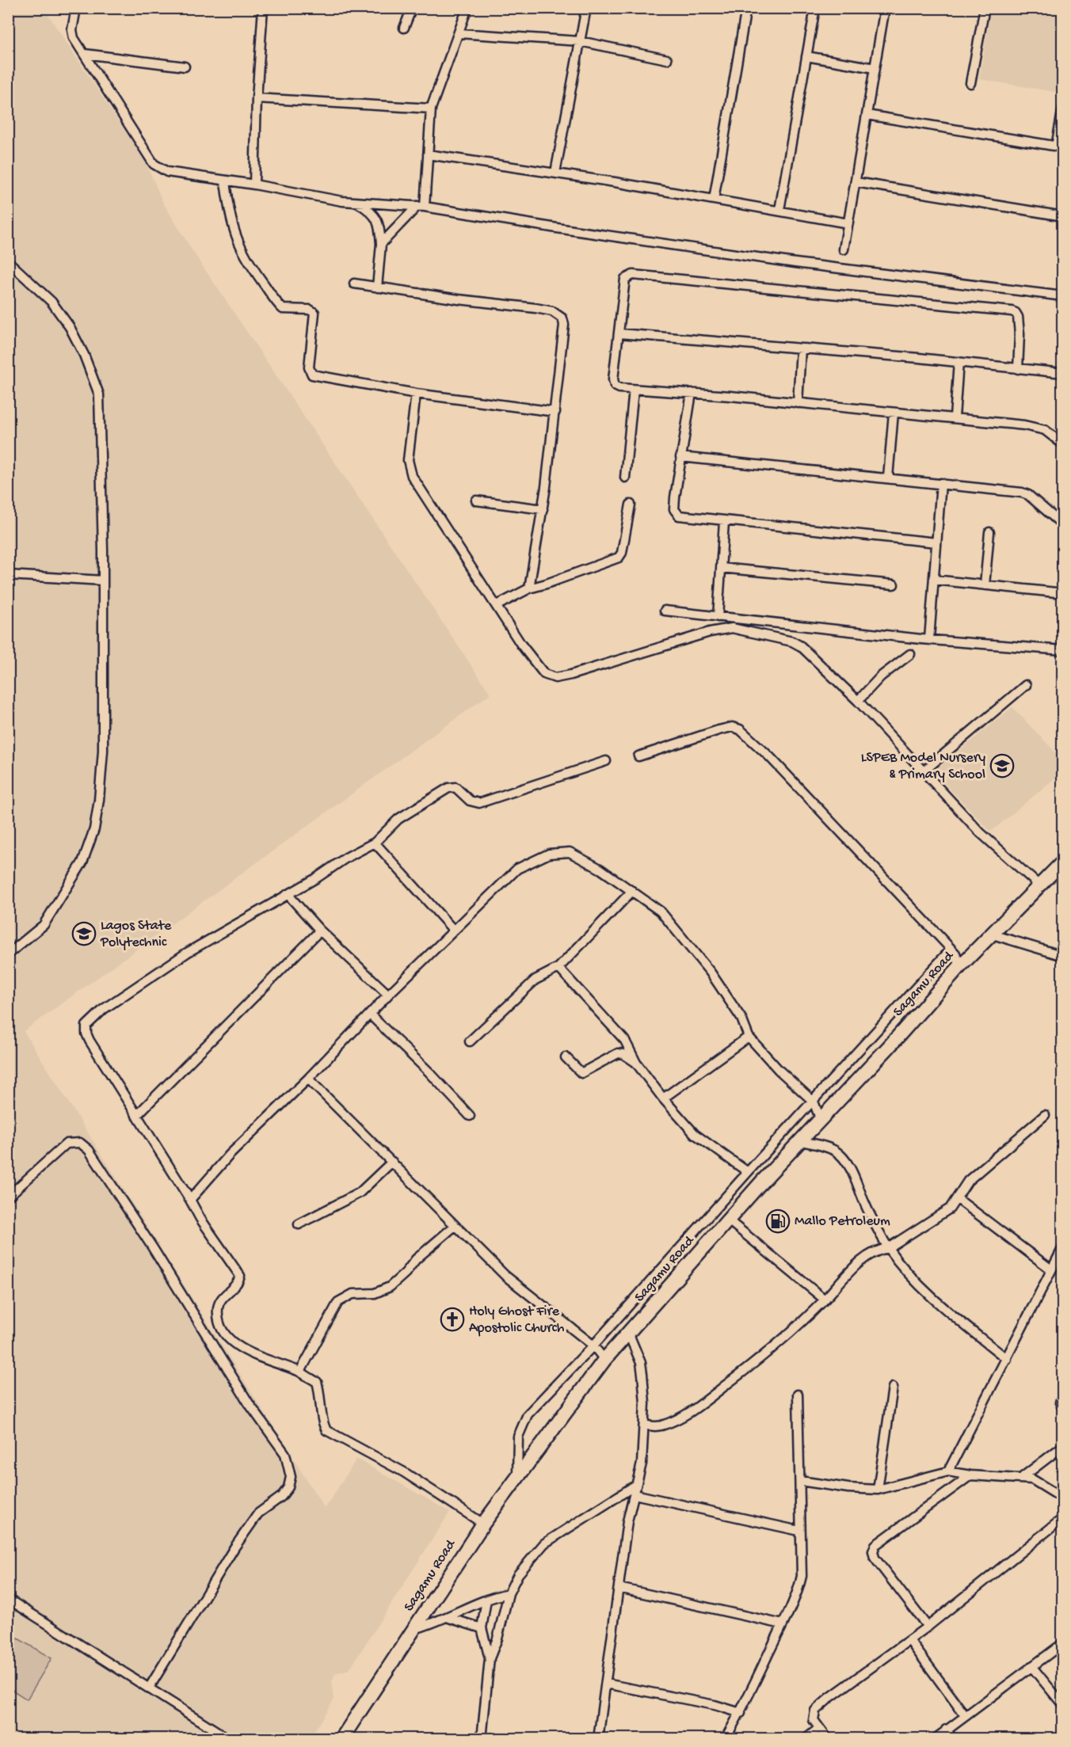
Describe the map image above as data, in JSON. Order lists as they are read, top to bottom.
{
  "streets": {
    "highway": ["Sagamu Road"]
  },
  "places": {
    "school or university": ["LSPEB Model Nursery & Primary School", "Lagos State Polytechnic"],
    "fuel station": ["Mallo Petroleum"],
    "church": ["Holy Ghost Fire Apostolic Church"]
  }
}
